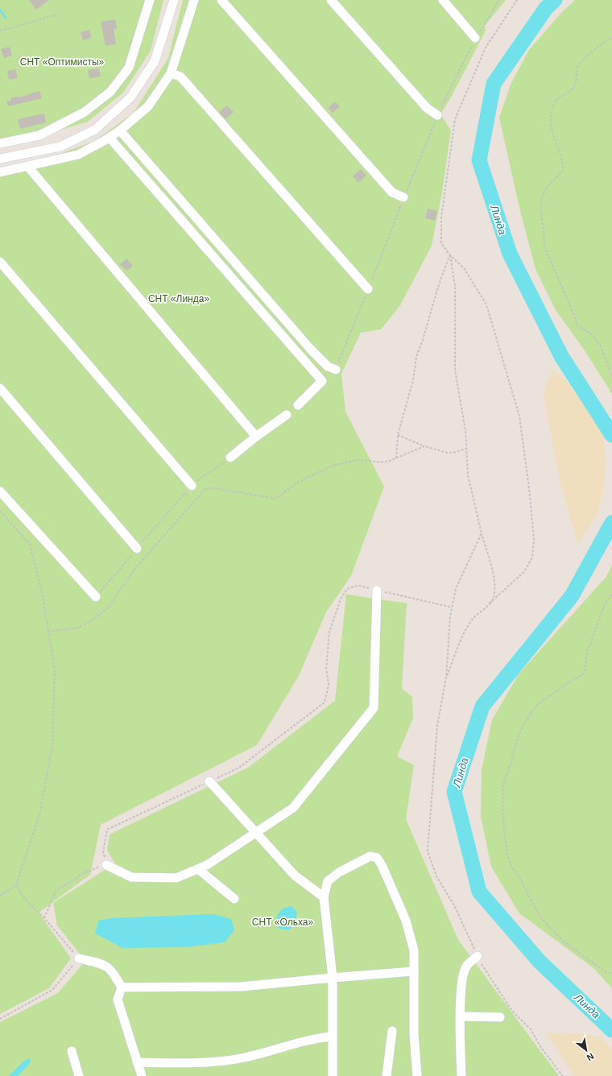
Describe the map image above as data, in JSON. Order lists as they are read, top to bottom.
{
  "water": ["Линда"],
  "parks": ["СНТ «Оптимисты»", "СНТ «Линда»", "СНТ «Ольха»"],
  "north": "bottom right"
}
